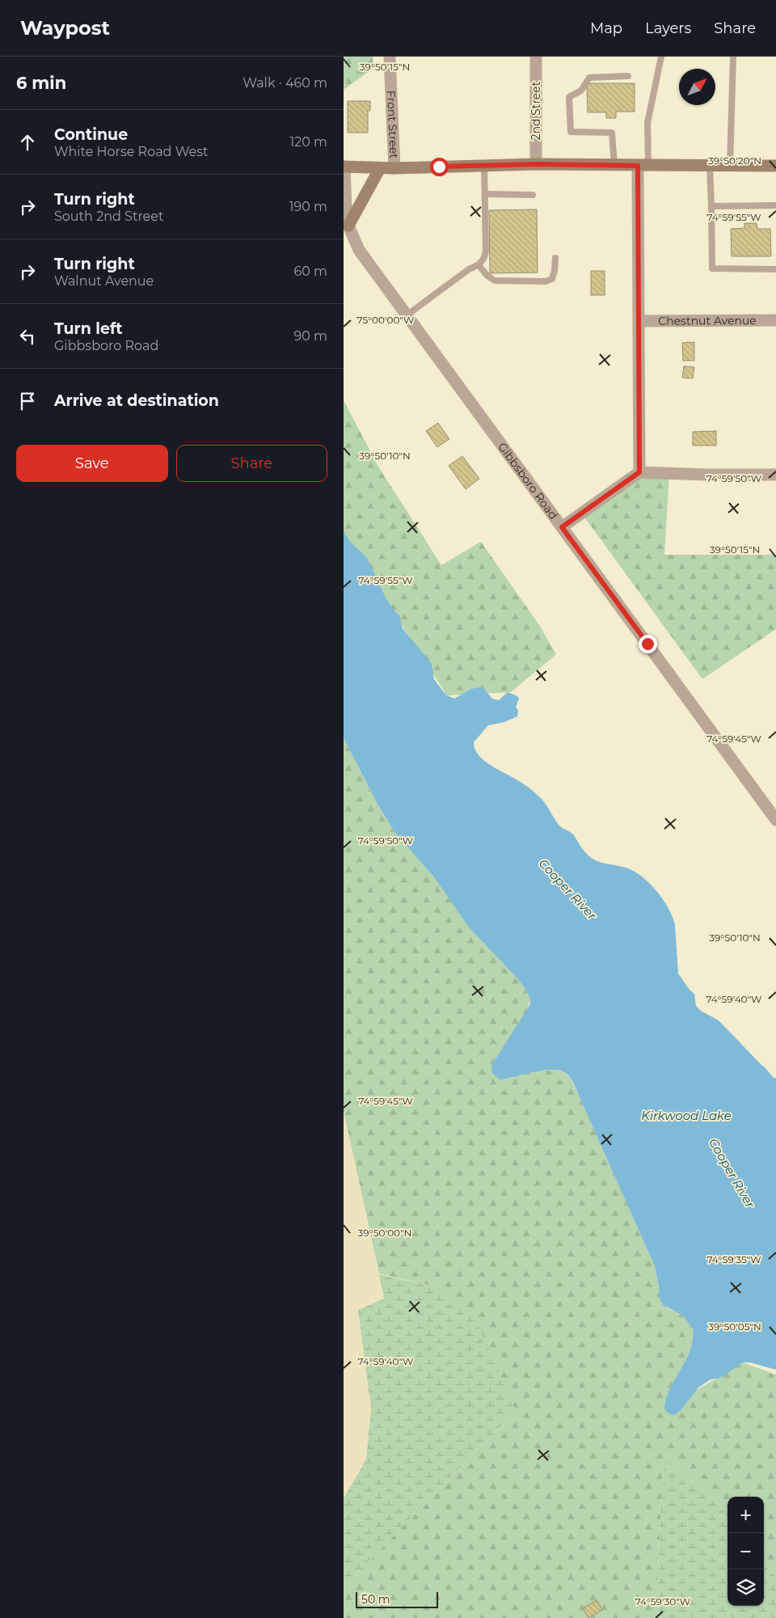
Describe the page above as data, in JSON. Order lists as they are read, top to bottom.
{
  "streets": {
    "street": [
      "2nd Street",
      "Front Street",
      "Chestnut Avenue",
      "Gibbsboro Road"
    ]
  },
  "water": ["Cooper River", "Kirkwood Lake"],
  "scale_bar": "50 m",
  "north": "top right",
  "page": {
    "header": "Waypost",
    "nav": ["Map", "Layers", "Share"],
    "heading": ["6 min", "Walk · 460 m"],
    "list": [
      ["Continue", "White Horse Road West", "120 m"],
      ["Turn right", "South 2nd Street", "190 m"],
      ["Turn right", "Walnut Avenue", "60 m"],
      ["Turn left", "Gibbsboro Road", "90 m"],
      "Arrive at destination"
    ],
    "buttons": ["Save", "Share"],
    "map_buttons": ["+", "−"],
    "scale": "50 m"
  },
  "coordinates": [
    "39°50'15\"N",
    "39°50'20\"N",
    "74°59'55\"W",
    "75°00'00\"W",
    "39°50'10\"N",
    "74°59'50\"W",
    "74°59'45\"W",
    "74°59'40\"W",
    "39°50'00\"N",
    "74°59'35\"W",
    "39°50'05\"N",
    "74°59'30\"W"
  ]
}
